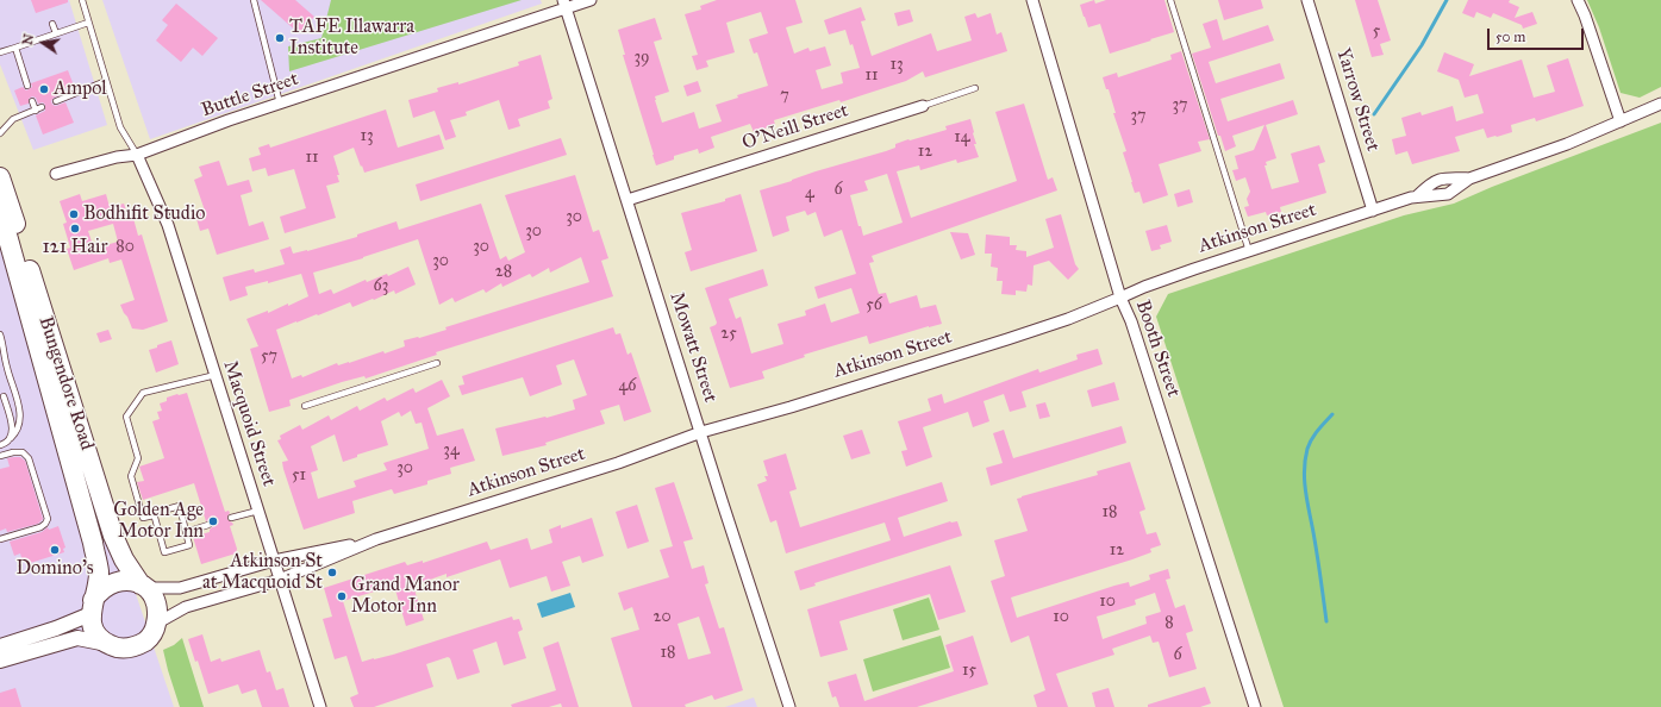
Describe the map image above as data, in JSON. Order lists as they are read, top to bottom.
{
  "streets": {
    "highway": ["Bungendore Road"],
    "street": [
      "Buttle Street",
      "Yarrow Street",
      "O'Neill Street",
      "Atkinson Street",
      "Mowatt Street",
      "Booth Street",
      "Macquoid Street"
    ]
  },
  "crossings": [
    ["Buttle Street", "Mowatt Street"],
    ["Buttle Street", "Macquoid Street"],
    ["Yarrow Street", "Atkinson Street"],
    ["O'Neill Street", "Mowatt Street"],
    ["Atkinson Street", "Mowatt Street"],
    ["Atkinson Street", "Booth Street"],
    ["Atkinson Street", "Bungendore Road"],
    ["Atkinson Street", "Macquoid Street"]
  ],
  "places": [
    "TAFE Illawarra Institute",
    "Ampol",
    "Bodhifit Studio",
    "121 Hair",
    "Golden Age Motor Inn",
    "Domino's",
    "Atkinson St at Macquoid St",
    "Grand Manor Motor Inn"
  ],
  "house_numbers": [
    "5",
    "39",
    "13",
    "11",
    "7",
    "37",
    "37",
    "13",
    "14",
    "12",
    "11",
    "6",
    "4",
    "30",
    "30",
    "80",
    "30",
    "30",
    "28",
    "63",
    "56",
    "25",
    "57",
    "46",
    "34",
    "30",
    "51",
    "18",
    "12",
    "10",
    "20",
    "10",
    "8",
    "18",
    "6",
    "15"
  ],
  "scale_bar": "50 m",
  "north": "left"
}
